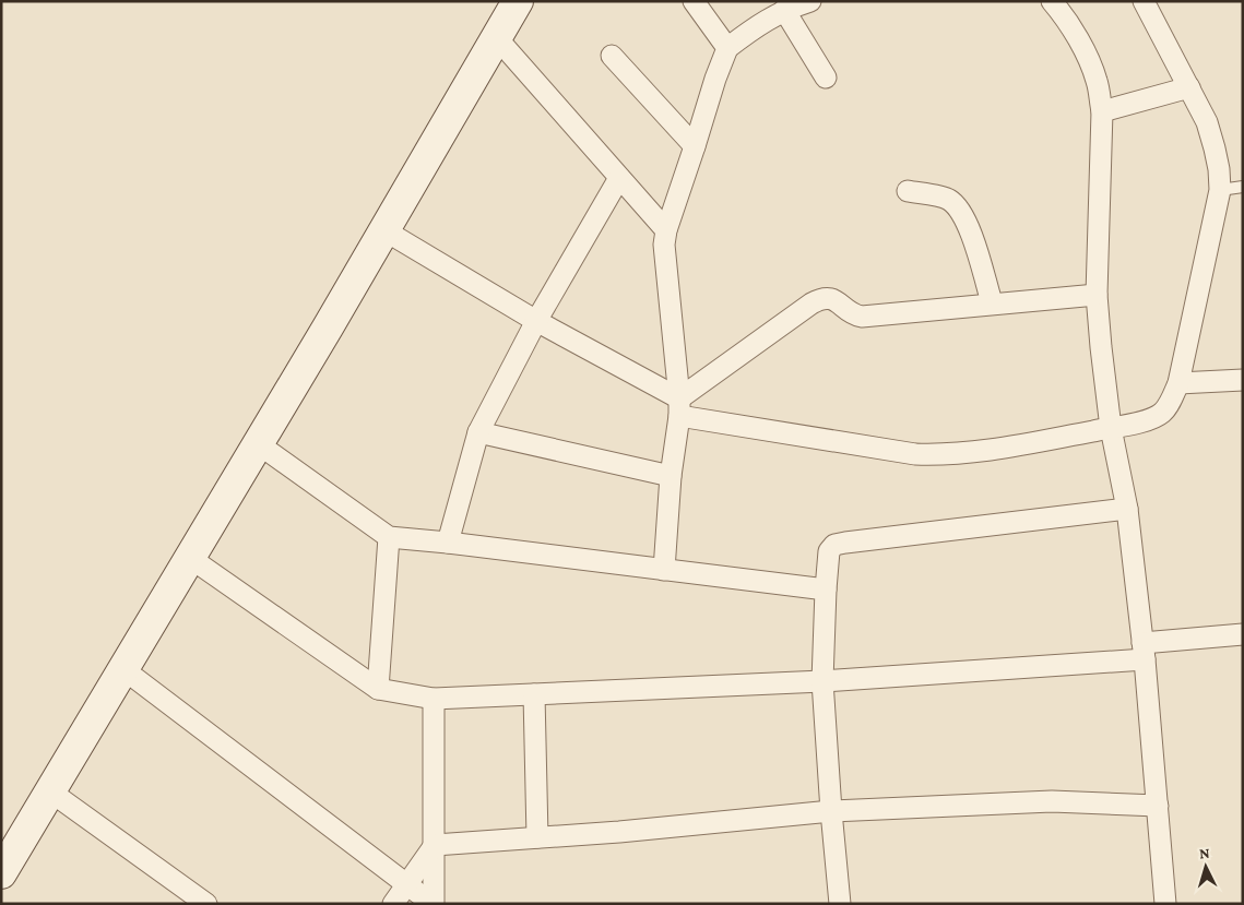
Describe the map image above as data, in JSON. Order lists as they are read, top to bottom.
{
  "north": "top"
}
